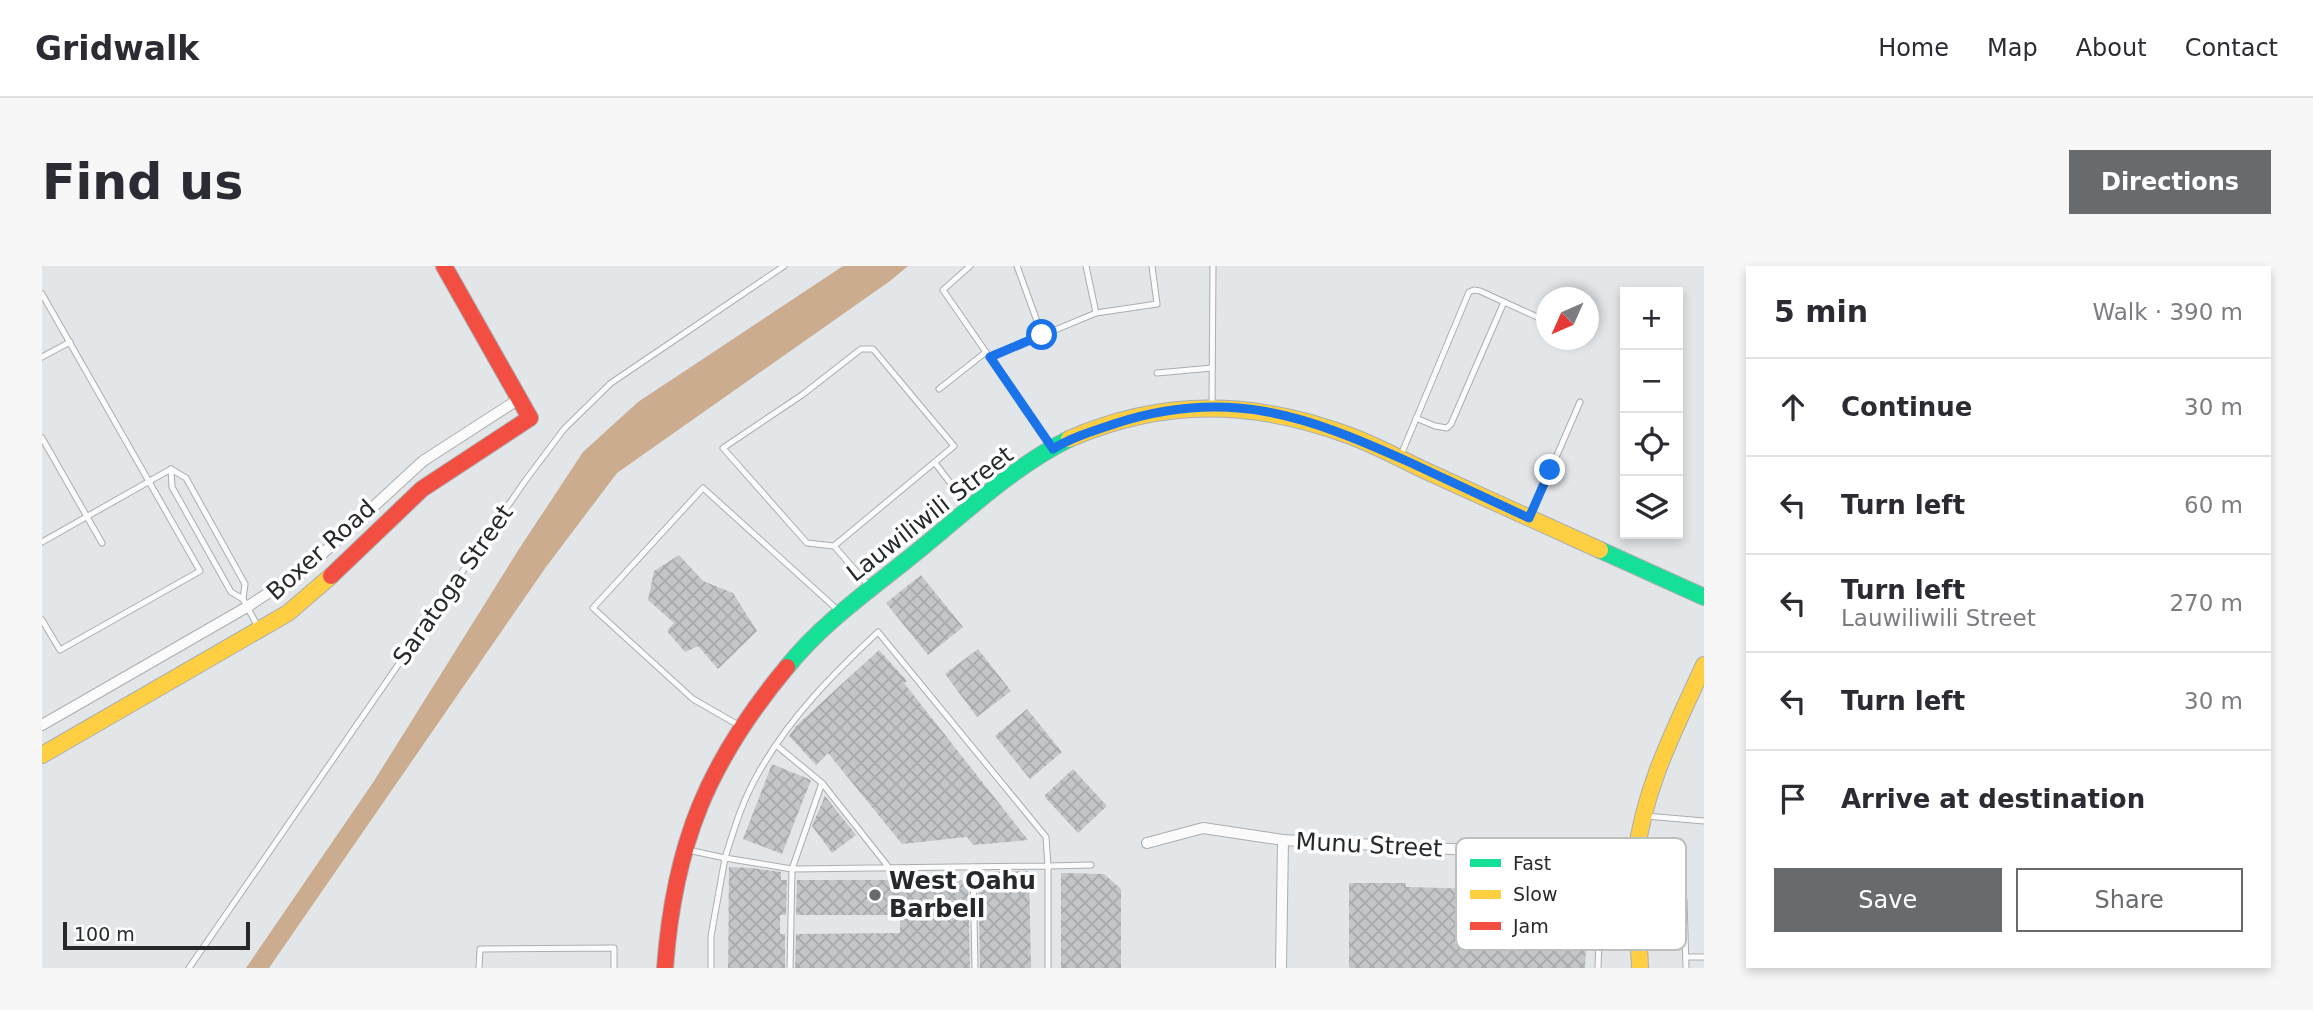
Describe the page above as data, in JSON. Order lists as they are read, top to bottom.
{
  "streets": {
    "street": ["Lauwiliwili Street", "Boxer Road", "Munu Street"],
    "lane": ["Saratoga Street"]
  },
  "places": ["West Oahu Barbell"],
  "legend": ["Fast", "Slow", "Jam"],
  "scale_bar": "100 m",
  "north": "bottom left",
  "page": {
    "header": "Gridwalk",
    "nav": [
      "Home",
      "Map",
      "About",
      "Contact"
    ],
    "buttons": [
      "Directions",
      ["Save", "Share"]
    ],
    "title": "Find us",
    "heading": ["5 min", "Walk · 390 m"],
    "map_buttons": ["+", "−"],
    "list": [
      ["Continue", "30 m"],
      ["Turn left", "60 m"],
      ["Turn left", "Lauwiliwili Street", "270 m"],
      ["Turn left", "30 m"],
      "Arrive at destination"
    ],
    "scale": "100 m"
  }
}
